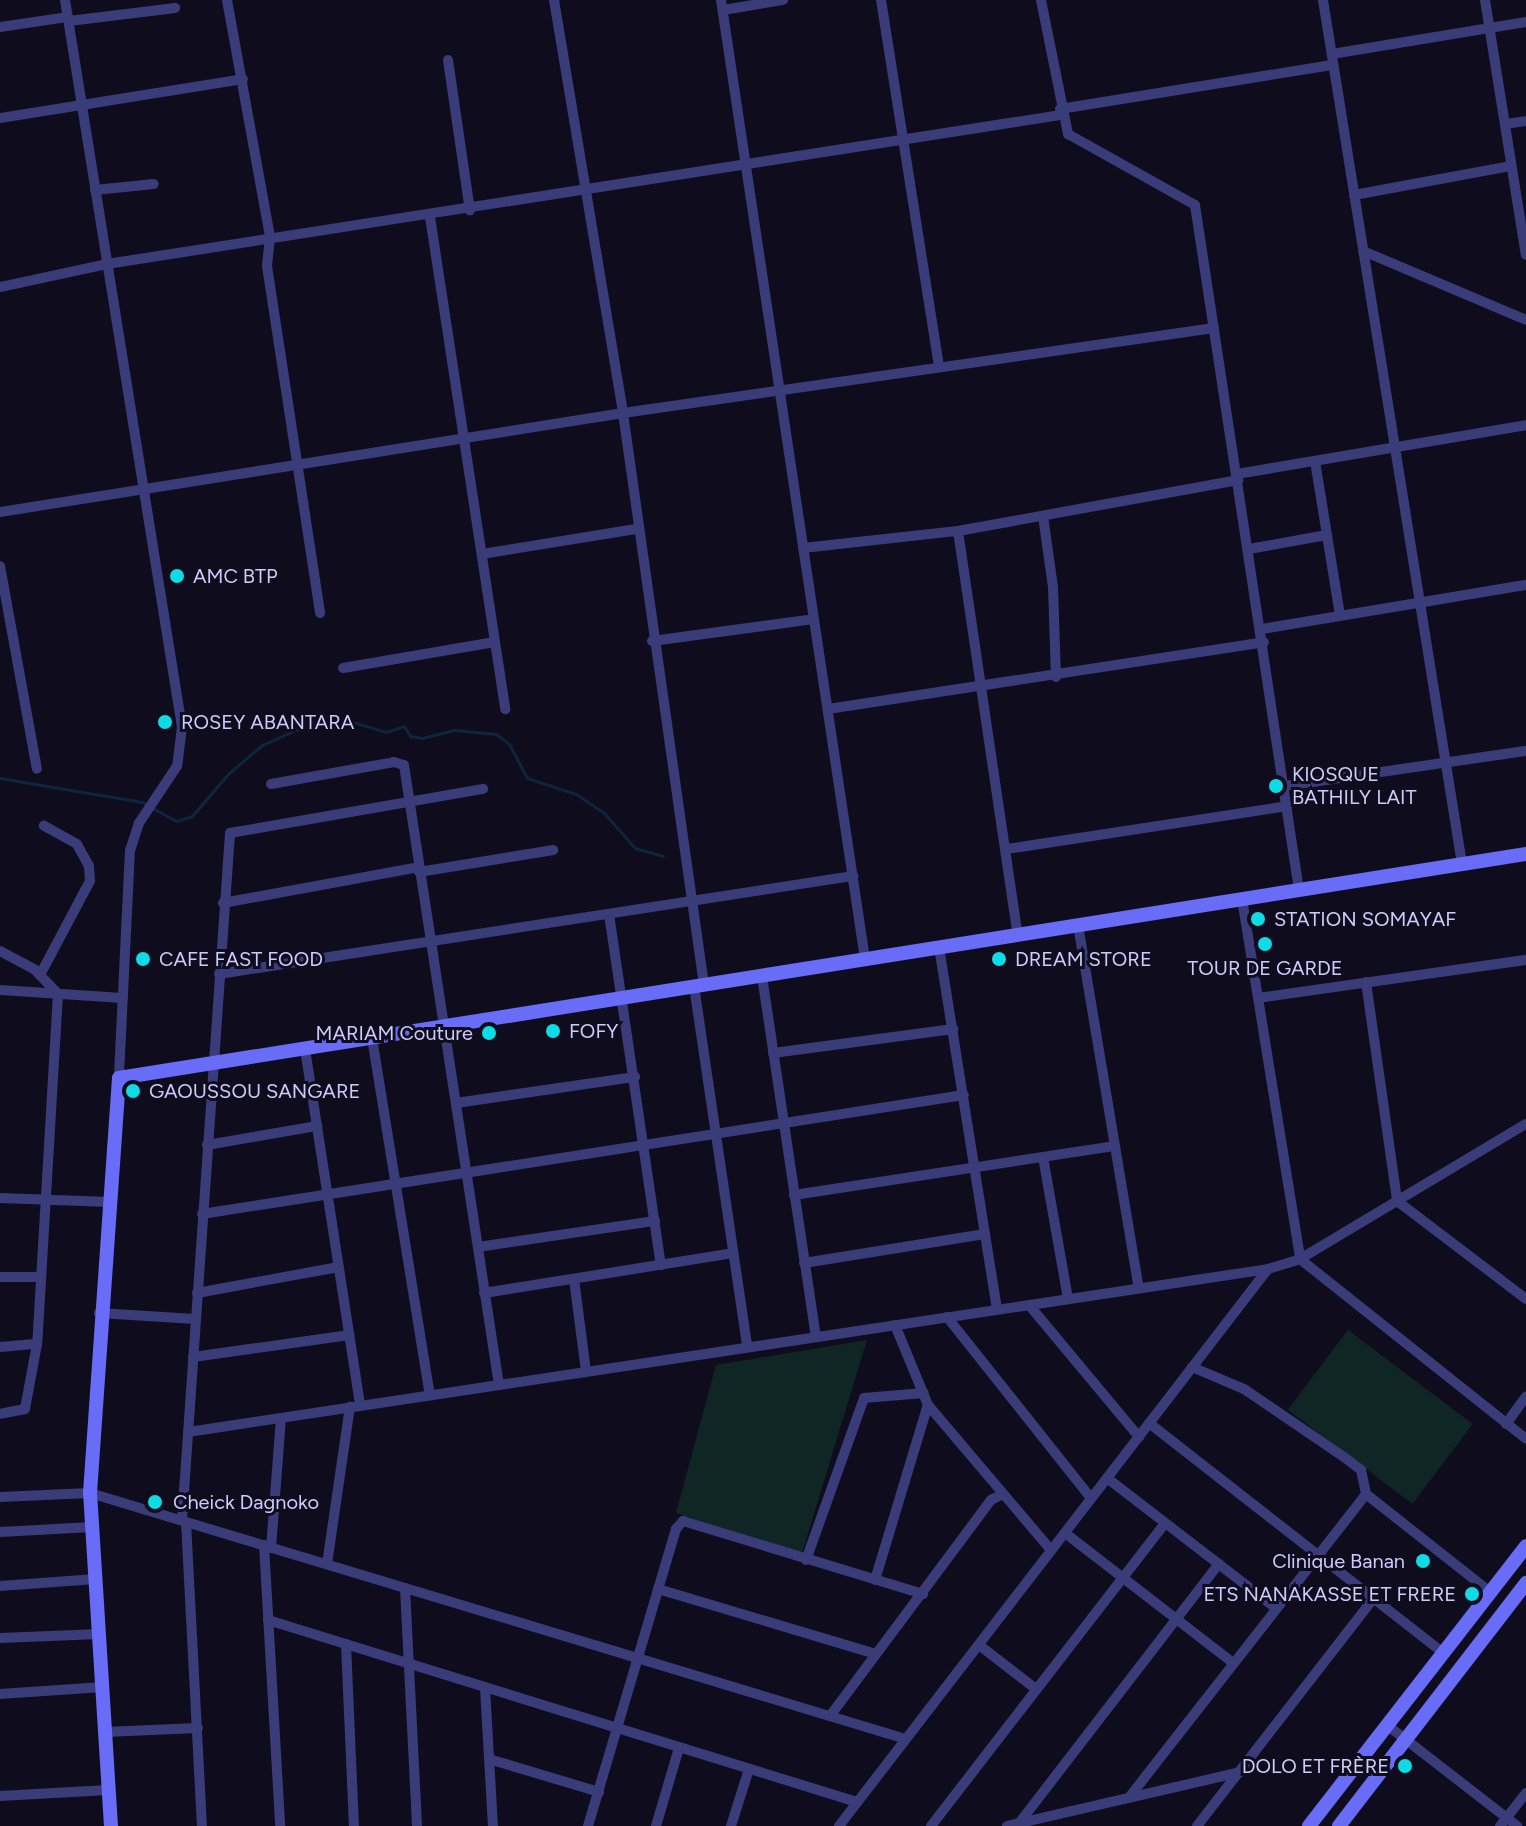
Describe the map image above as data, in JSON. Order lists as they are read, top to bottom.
{
  "places": [
    "AMC BTP",
    "ROSEY ABANTARA",
    "KIOSQUE BATHILY LAIT",
    "STATION SOMAYAF",
    "TOUR DE GARDE",
    "CAFE FAST FOOD",
    "DREAM STORE",
    "FOFY",
    "MARIAM Couture",
    "GAOUSSOU SANGARE",
    "Cheick Dagnoko",
    "Clinique Banan",
    "ETS NANAKASSE ET FRERE",
    "DOLO ET FRÈRE"
  ]
}
